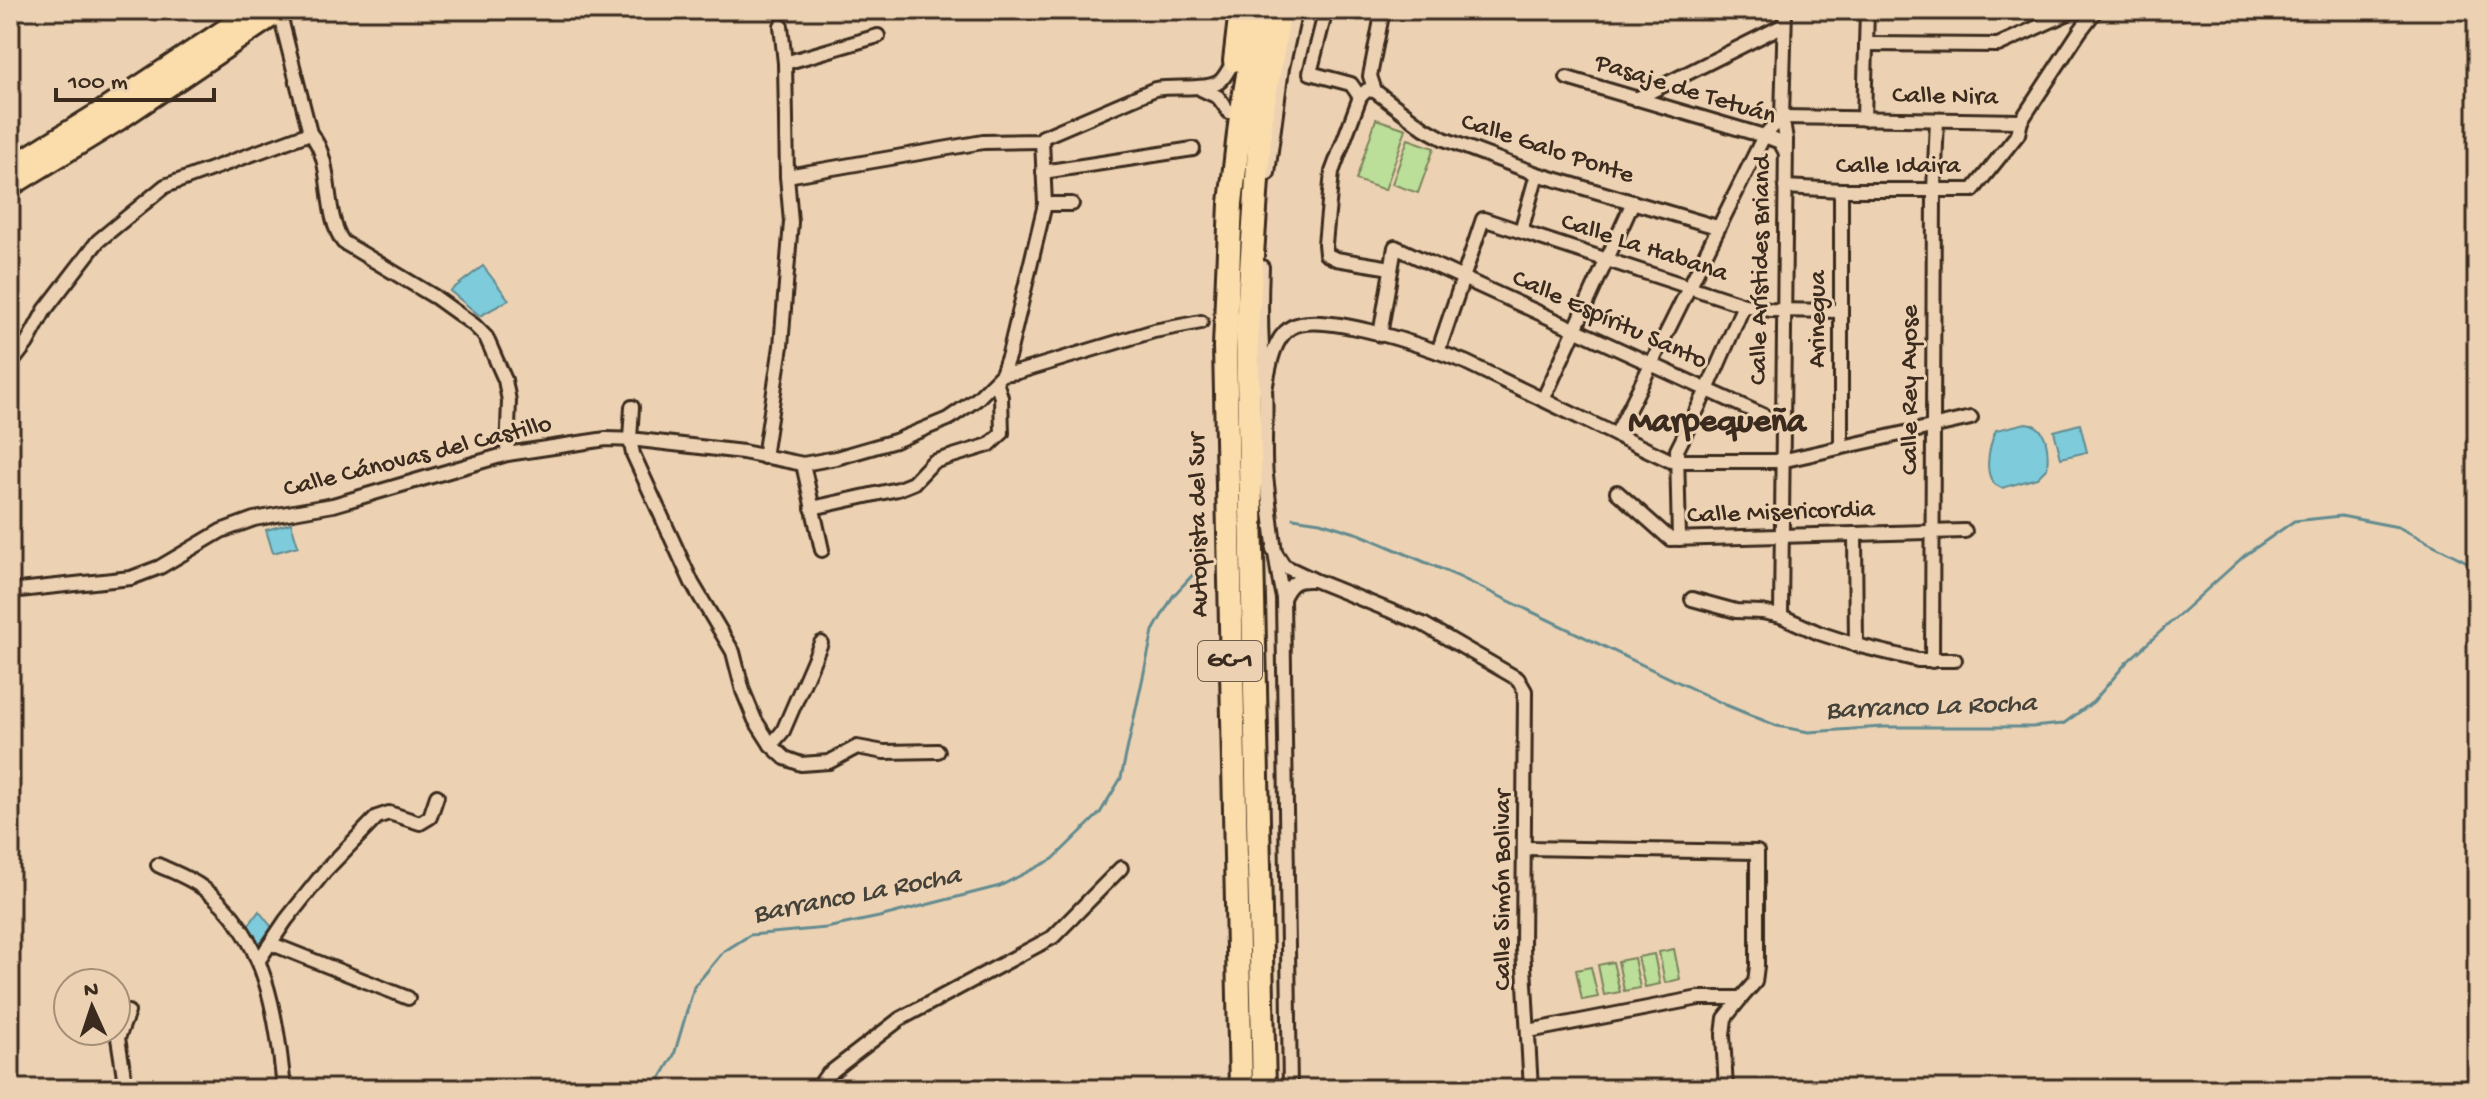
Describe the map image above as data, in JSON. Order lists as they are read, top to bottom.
{
  "streets": {
    "highway": ["Autopista del Sur", "GC-1"],
    "street": [
      "Pasaje de Tetuán",
      "Calle Nira",
      "Calle Galo Ponte",
      "Calle Idaira",
      "Calle La Habana",
      "Calle Arístides Briand",
      "Arinegua",
      "Calle Espíritu Santo",
      "Calle Rey Ayose",
      "Calle Cánovas del Castillo",
      "Calle Misericordia",
      "Calle Simón Bolivar"
    ]
  },
  "crossings": [
    ["Pasaje de Tetuán", "Calle Arístides Briand"],
    ["Calle Nira", "Calle Idaira"],
    ["Calle Nira", "Calle Arístides Briand"],
    ["Calle Nira", "Calle Rey Ayose"],
    ["Calle Idaira", "Calle Arístides Briand"],
    ["Calle Idaira", "Arinegua"],
    ["Calle Idaira", "Calle Rey Ayose"],
    ["Calle La Habana", "Calle Arístides Briand"],
    ["Calle La Habana", "Arinegua"],
    ["Calle La Habana", "Calle Espíritu Santo"],
    ["Calle Arístides Briand", "Calle Espíritu Santo"],
    ["Calle Arístides Briand", "Calle Misericordia"],
    ["Calle Rey Ayose", "Calle Misericordia"]
  ],
  "districts": ["Marpequeña"],
  "water": ["Barranco La Rocha"],
  "scale_bar": "100 m",
  "north": "top"
}
